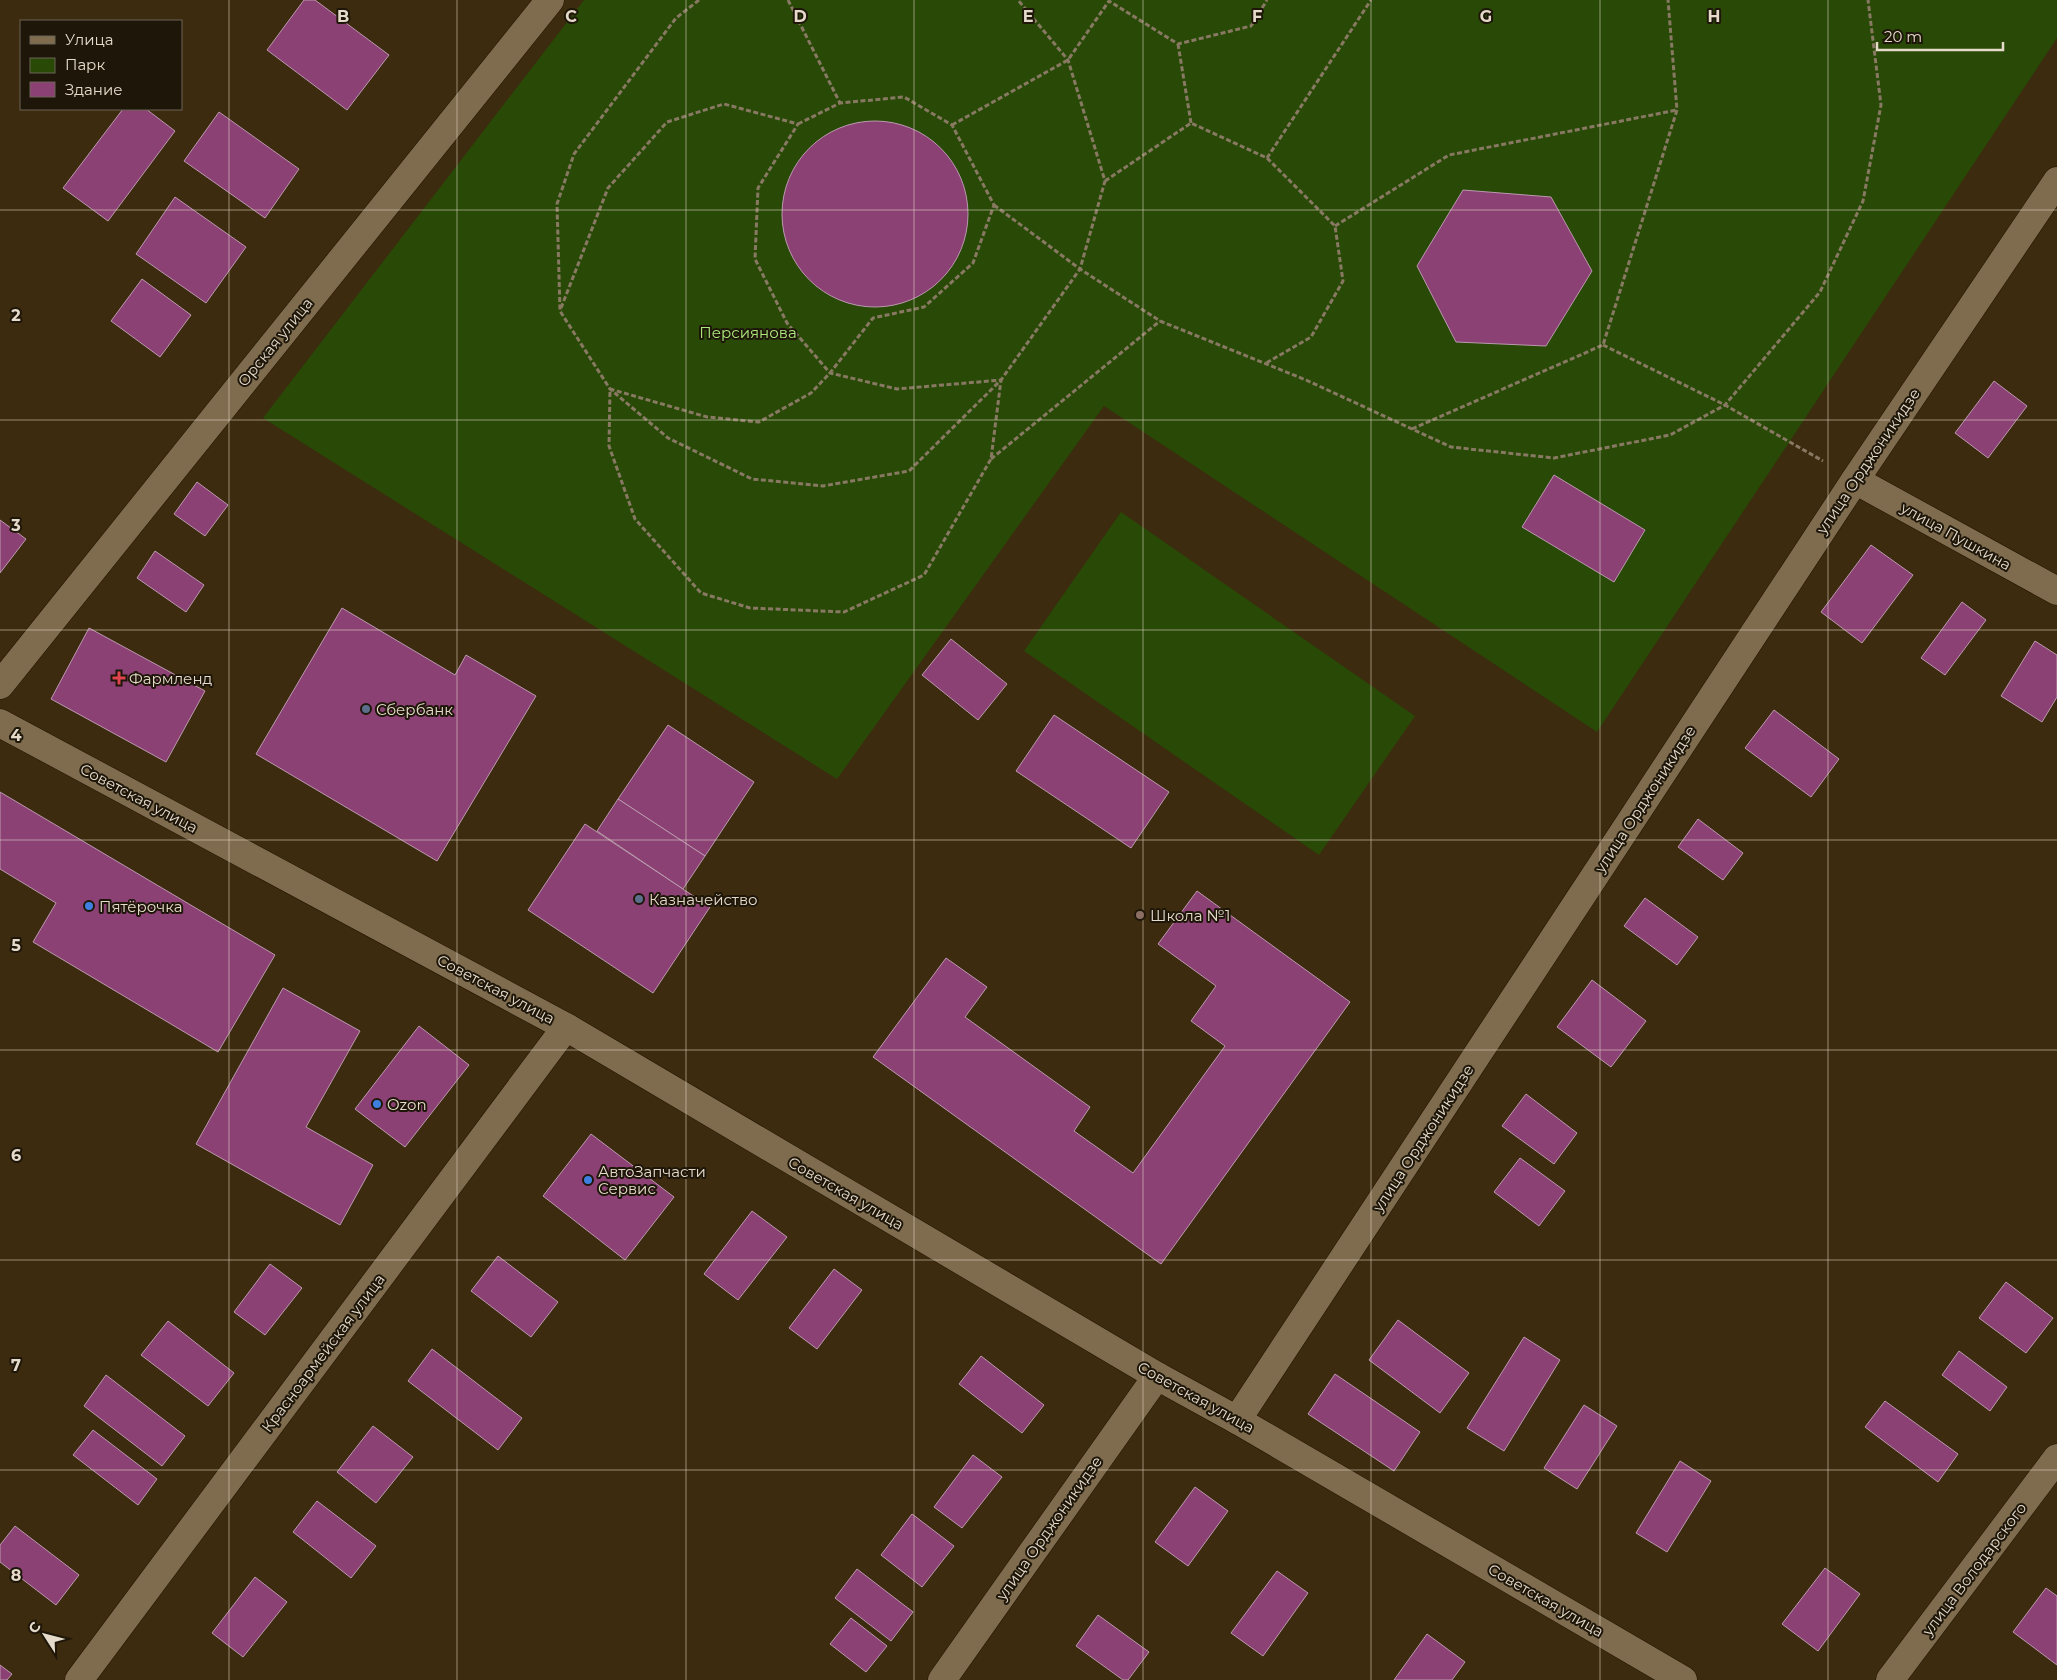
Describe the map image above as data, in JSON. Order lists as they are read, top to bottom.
{
  "streets": {
    "street": [
      "Орская улица",
      "улица Орджоникидзе",
      "улица Пушкина",
      "Советская улица",
      "Красноармейская улица",
      "улица Володарского"
    ]
  },
  "crossings": [
    ["улица Орджоникидзе", "улица Пушкина"],
    ["улица Орджоникидзе", "Советская улица"],
    ["Советская улица", "Красноармейская улица"]
  ],
  "parks": ["Персиянова"],
  "places": {
    "health": ["Фармленд"],
    "other": [
      "Сбербанк",
      "Казначейство",
      "Пятёрочка",
      "Школа №1",
      "Ozon",
      "АвтоЗапчасти Сервис"
    ]
  },
  "legend": ["Улица", "Парк", "Здание"],
  "scale_bar": "20 m",
  "north": "top left",
  "grid": {
    "columns": [
      "B",
      "C",
      "D",
      "E",
      "F",
      "G",
      "H"
    ],
    "rows": [
      "2",
      "3",
      "4",
      "5",
      "6",
      "7",
      "8"
    ]
  }
}
